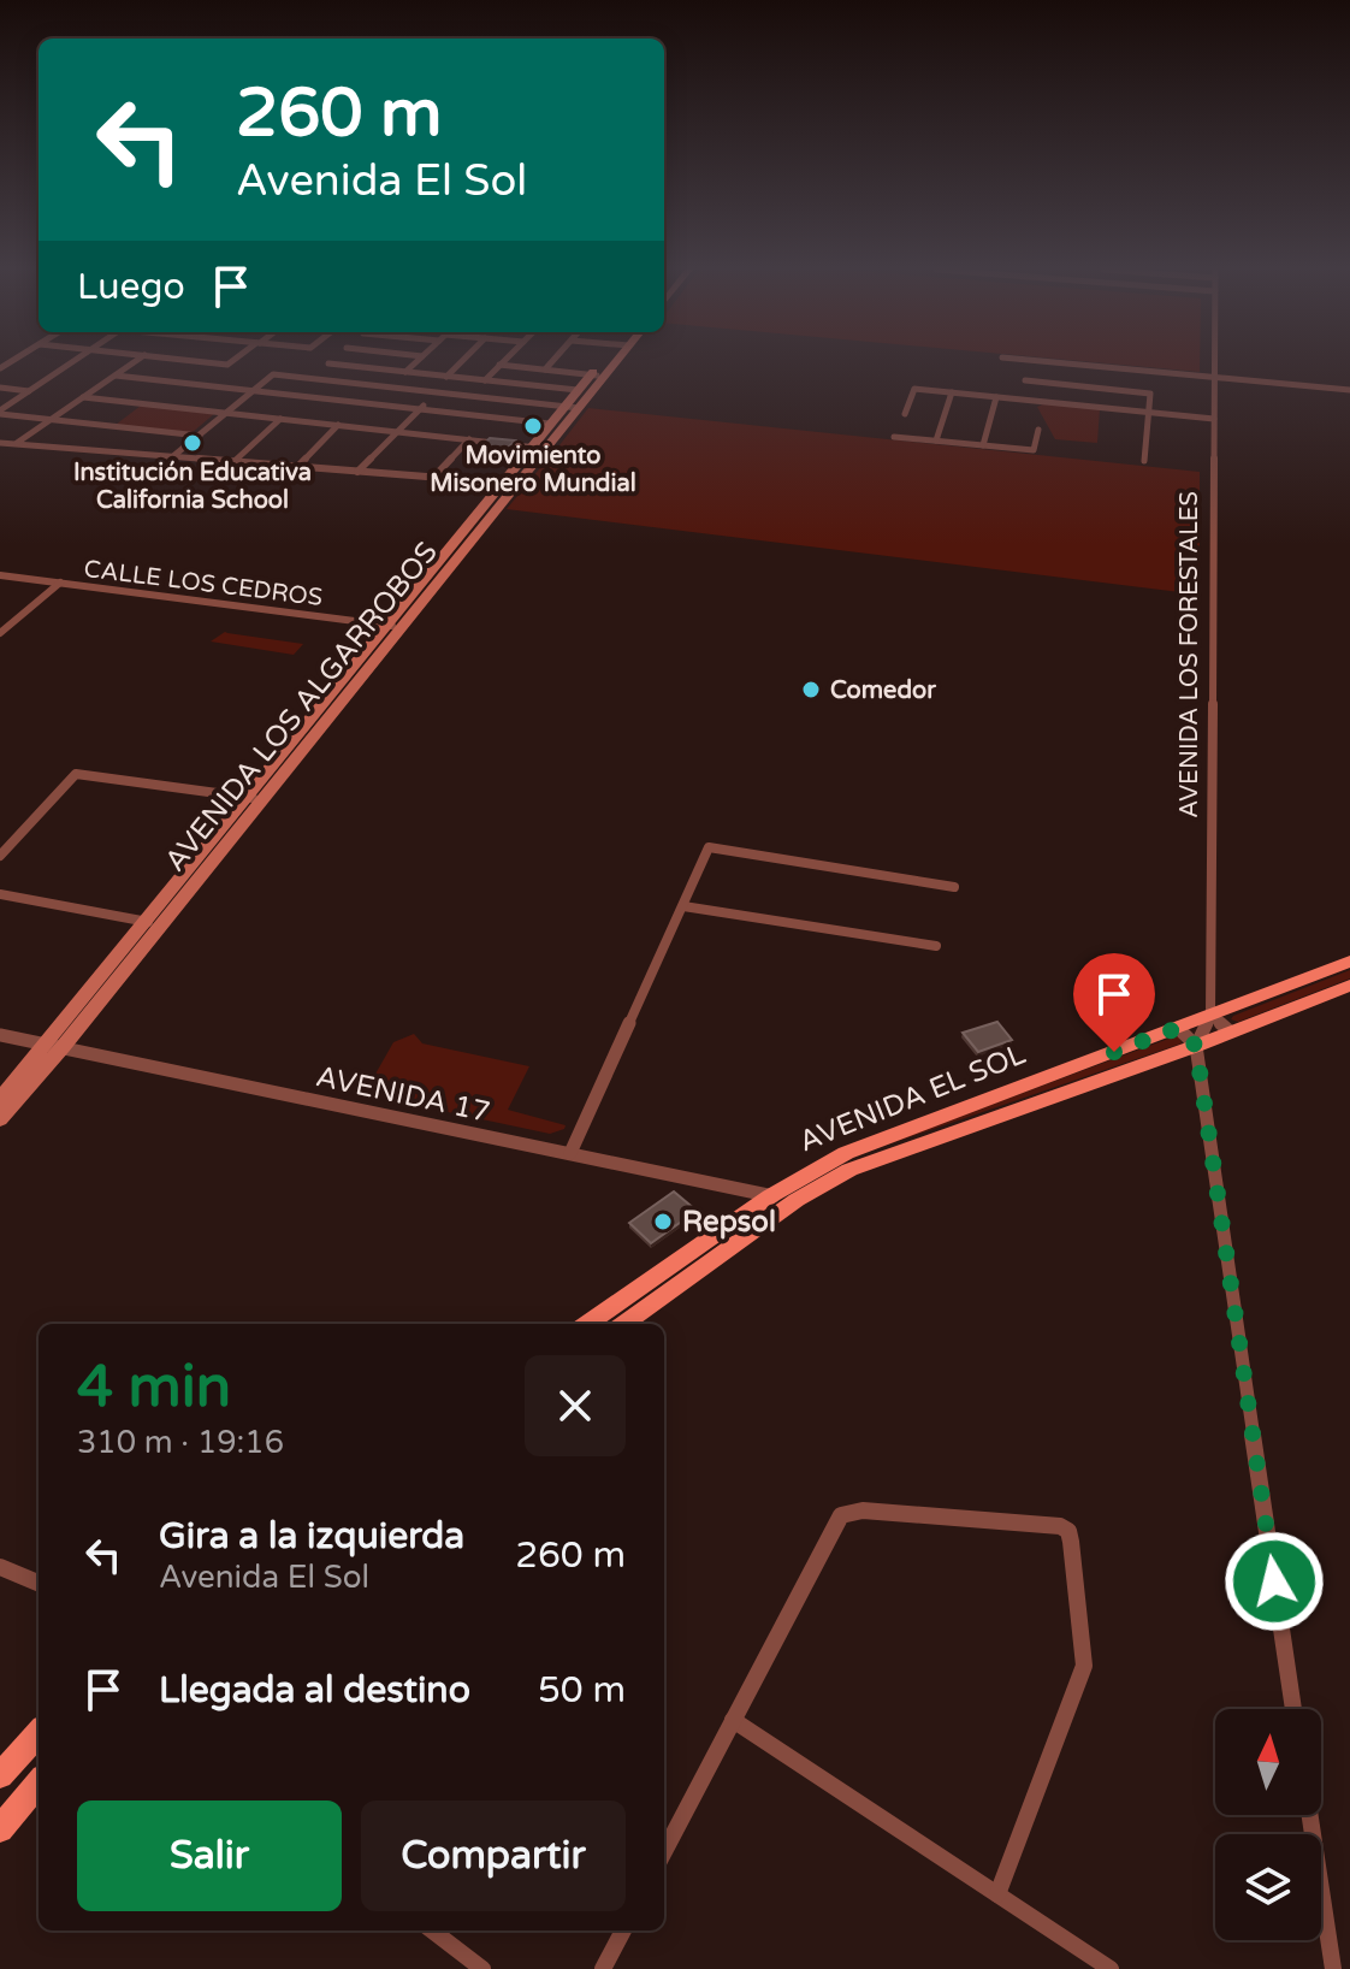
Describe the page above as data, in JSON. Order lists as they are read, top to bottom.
{
  "streets": {
    "main road": ["AVENIDA EL SOL"],
    "street": [
      "CALLE LOS CEDROS",
      "AVENIDA LOS FORESTALES",
      "AVENIDA LOS ALGARROBOS",
      "AVENIDA 17"
    ]
  },
  "crossings": [
    ["CALLE LOS CEDROS", "AVENIDA LOS ALGARROBOS"],
    ["AVENIDA LOS FORESTALES", "AVENIDA EL SOL"],
    ["AVENIDA LOS ALGARROBOS", "AVENIDA 17"],
    ["AVENIDA 17", "AVENIDA EL SOL"]
  ],
  "places": [
    "Movimiento Misonero Mundial",
    "Institución Educativa California School",
    "Comedor",
    "Repsol"
  ],
  "north": "top",
  "page": {
    "turn": ["260 m", "Avenida El Sol"],
    "then": "Luego",
    "heading": ["4 min", "310 m · 19:16"],
    "list": [
      {
        "name": "Gira a la izquierda",
        "note": "Avenida El Sol",
        "value": "260 m"
      },
      {
        "name": "Llegada al destino",
        "value": "50 m"
      }
    ],
    "buttons": ["Salir", "Compartir"]
  }
}
